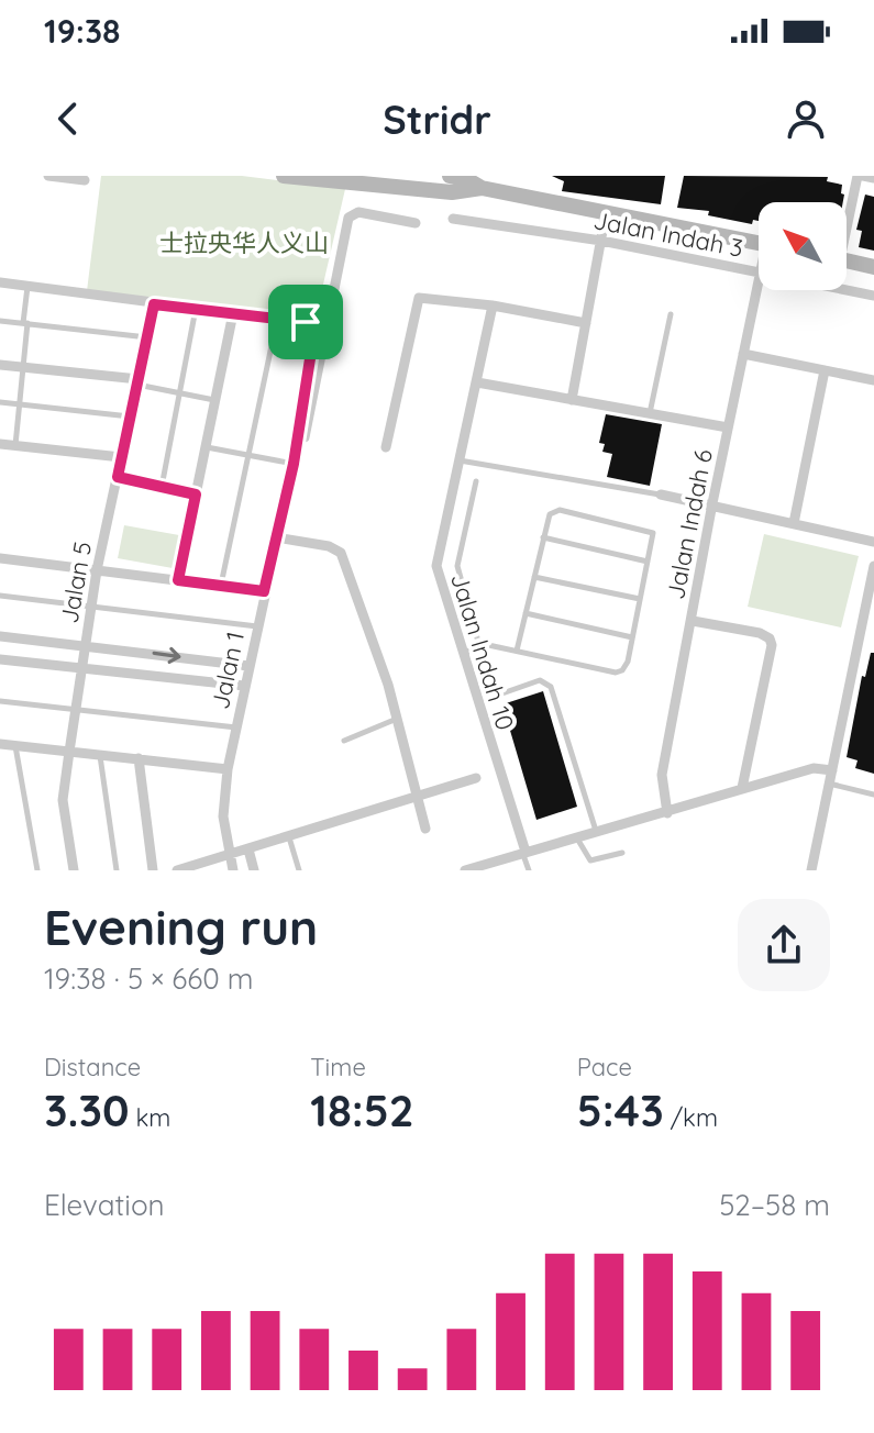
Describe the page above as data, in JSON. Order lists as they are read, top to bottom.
{
  "streets": {
    "street": [
      "Jalan Indah 3",
      "Jalan Indah 6",
      "Jalan 5",
      "Jalan Indah 10",
      "Jalan 1"
    ]
  },
  "parks": ["士拉央华人义山"],
  "north": "top left",
  "page": {
    "status": "19:38",
    "header": "Stridr",
    "heading": ["Evening run", "19:38 · 5 × 660 m"],
    "stats": [
      ["Distance", "3.30 km"],
      ["Time", "18:52"],
      ["Pace", "5:43 /km"]
    ],
    "chart": ["Elevation", "52–58 m"]
  }
}
